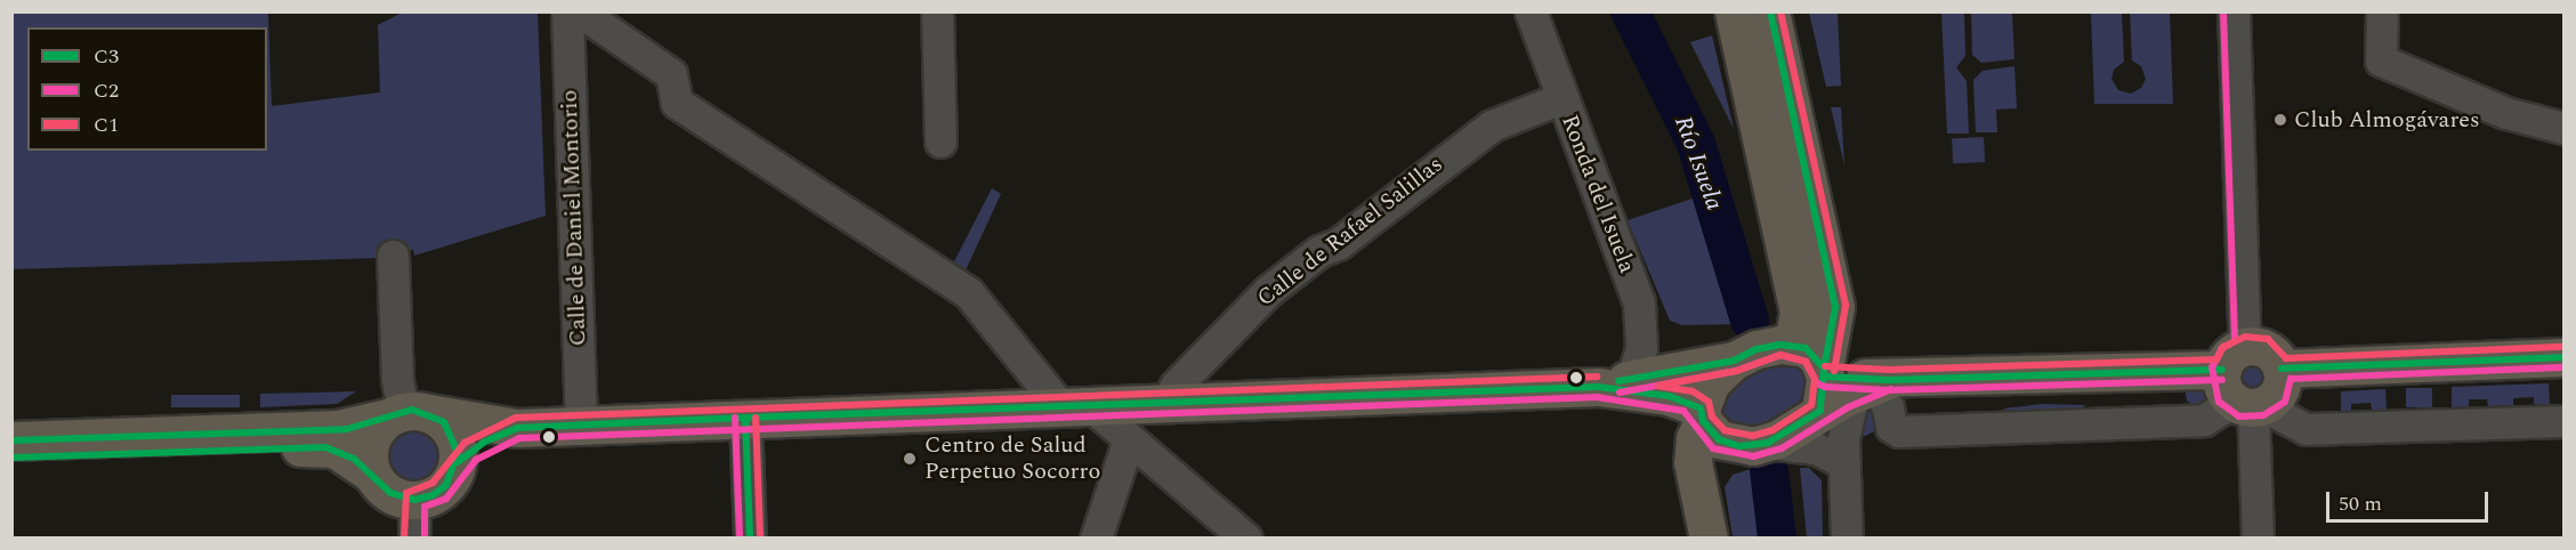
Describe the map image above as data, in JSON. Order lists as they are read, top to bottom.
{
  "streets": {
    "street": ["Ronda del Isuela", "Calle de Daniel Montorio", "Calle de Rafael Salillas"]
  },
  "crossings": [
    ["Ronda del Isuela", "Calle de Rafael Salillas"]
  ],
  "water": ["Río Isuela"],
  "places": ["Club Almogávares", "Centro de Salud Perpetuo Socorro"],
  "lines": ["transit line C3", "transit line C2", "transit line C1"],
  "legend": ["C3", "C2", "C1"],
  "scale_bar": "50 m"
}
